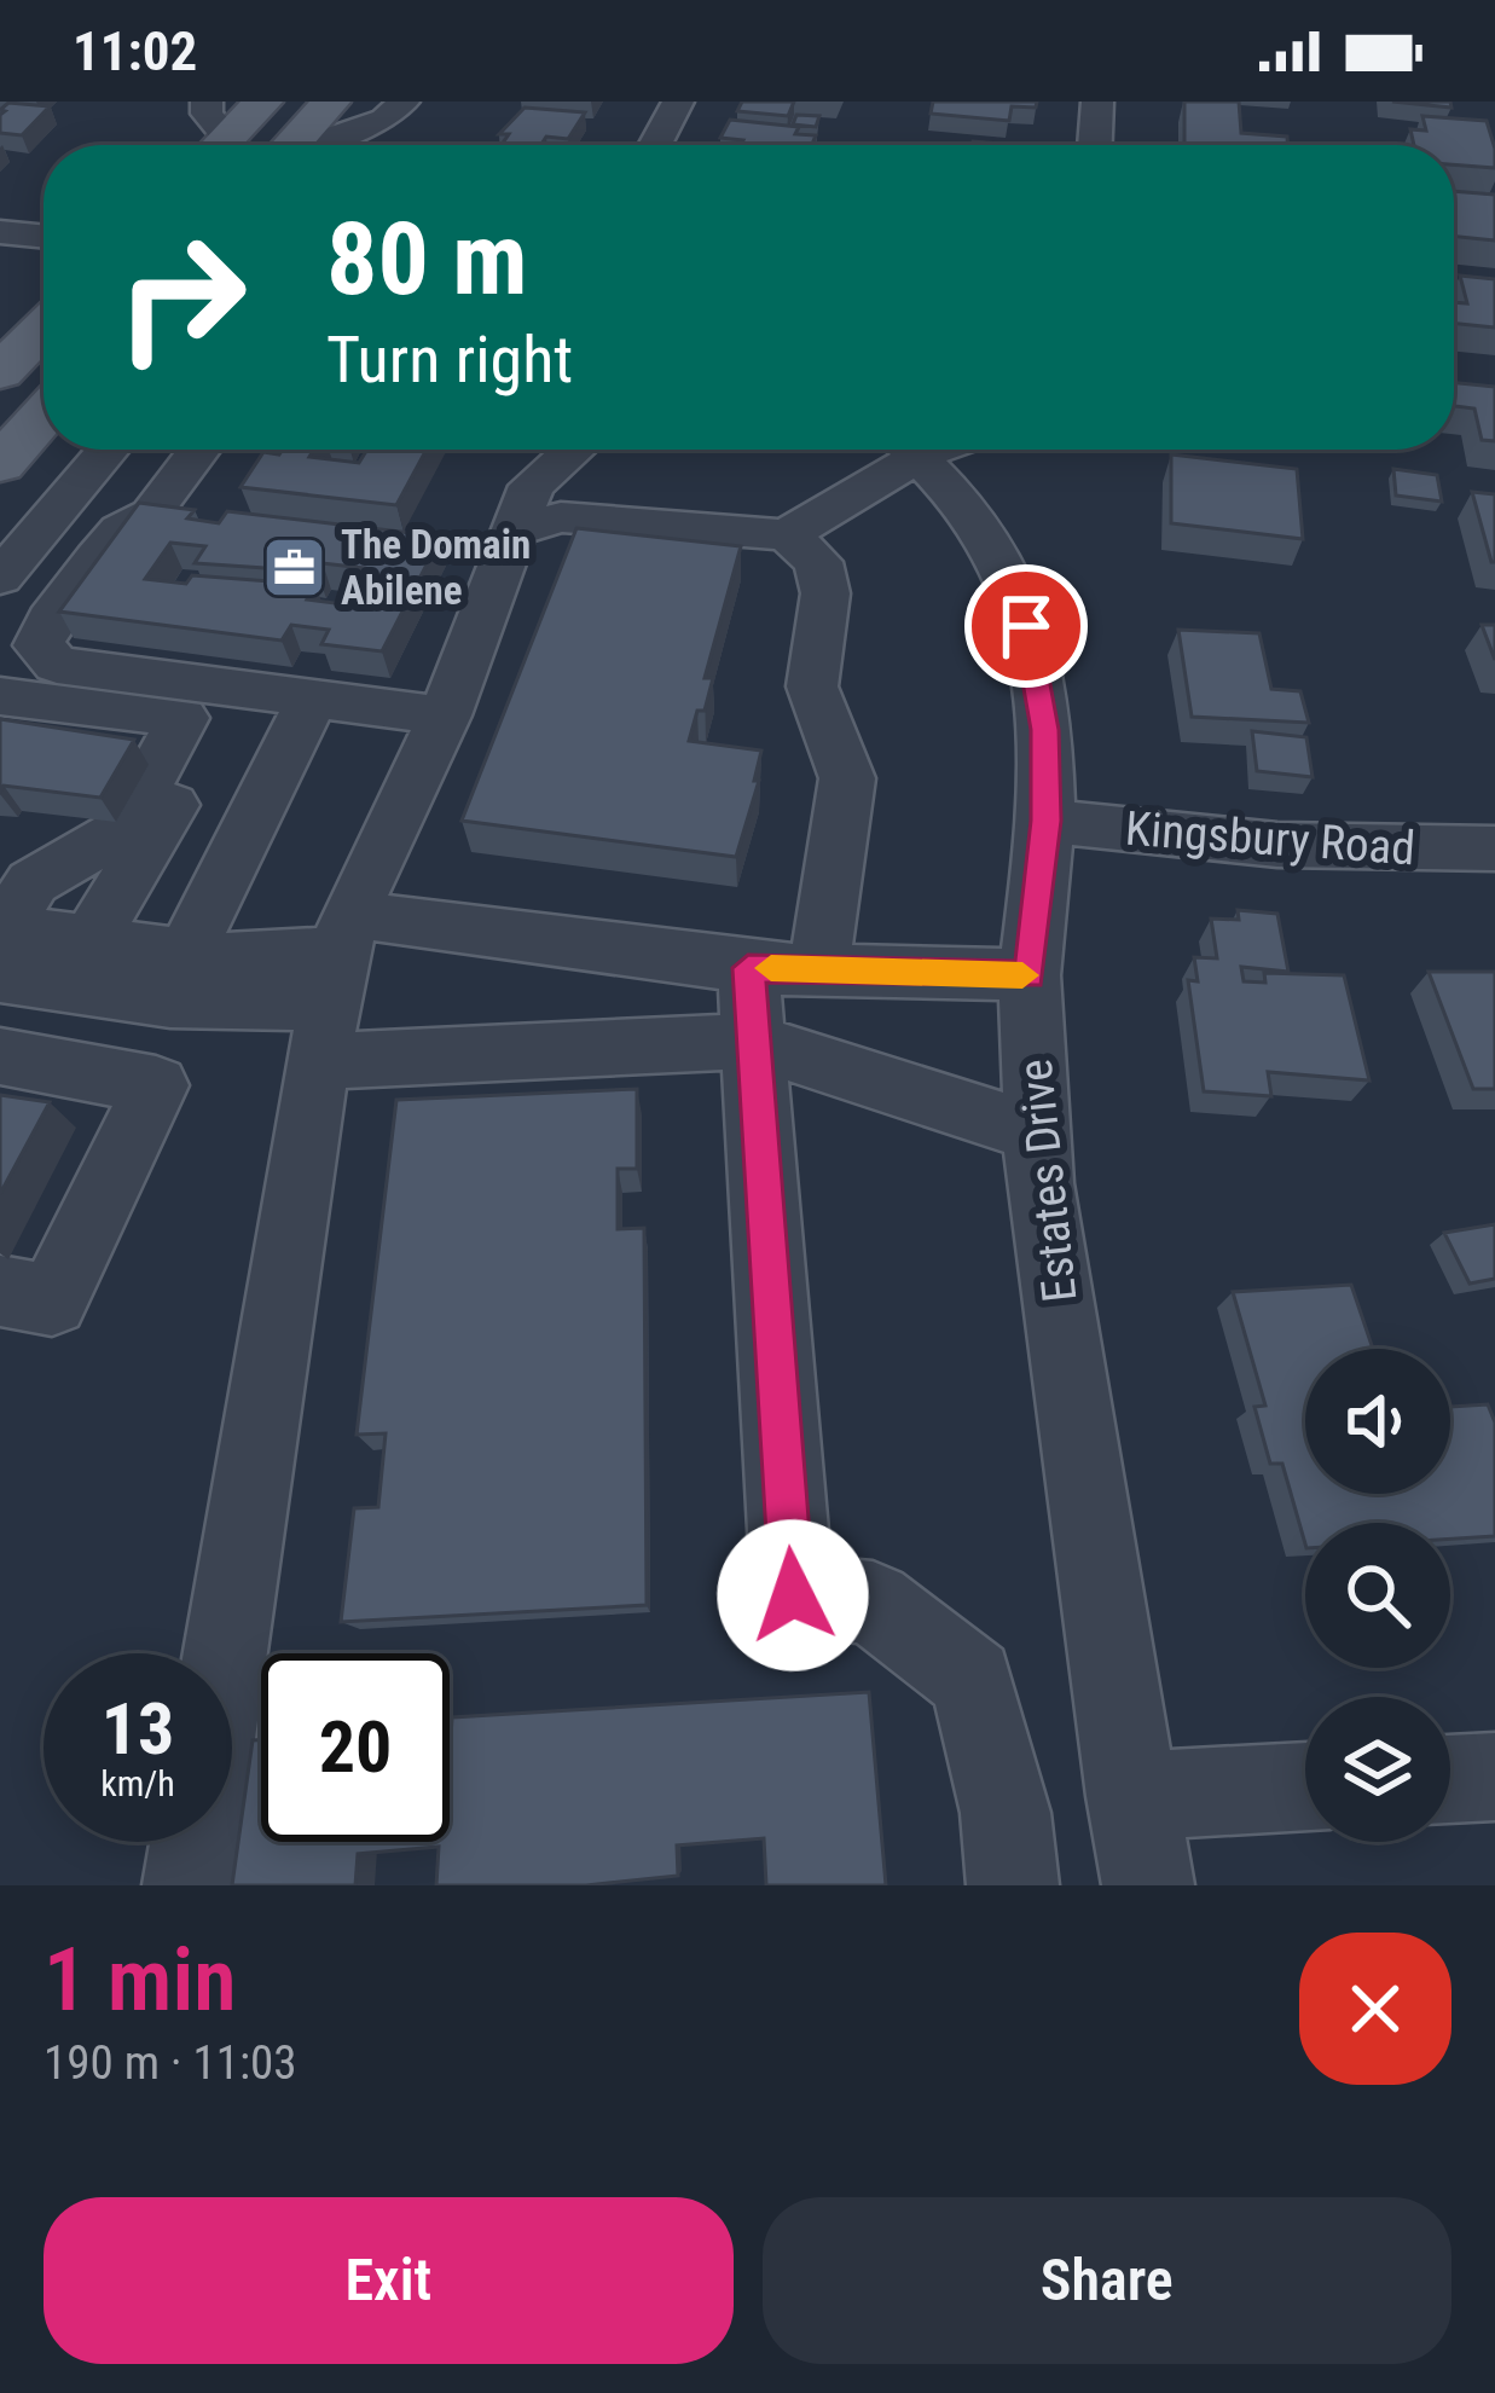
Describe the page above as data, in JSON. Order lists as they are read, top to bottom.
{
  "streets": {
    "street": ["Kingsbury Road", "Estates Drive"]
  },
  "crossings": [
    ["Kingsbury Road", "Estates Drive"]
  ],
  "places": {
    "office": ["The Domain Abilene"]
  },
  "page": {
    "status": "11:02",
    "turn": ["80 m", "Turn right"],
    "speed": "13 km/h",
    "limit": "20",
    "heading": ["1 min", "190 m · 11:03"],
    "buttons": ["Exit", "Share"]
  }
}
